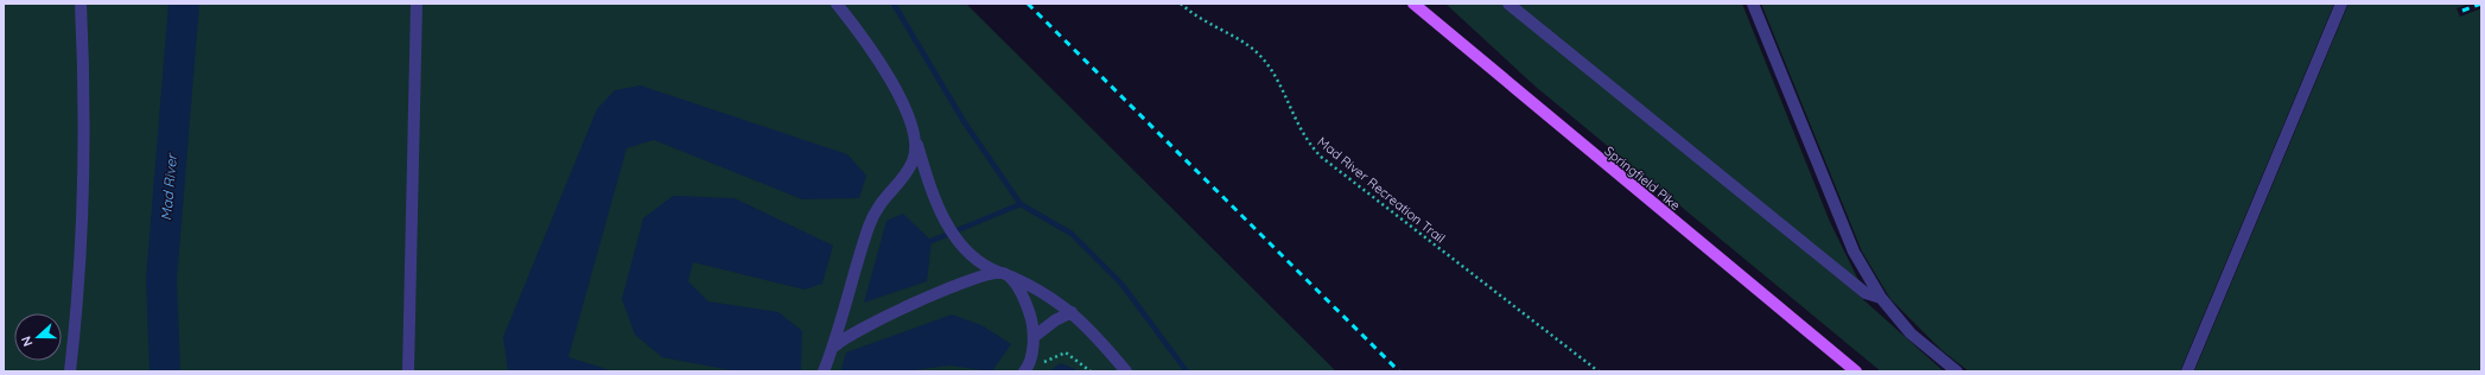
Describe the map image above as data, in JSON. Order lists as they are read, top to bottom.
{
  "streets": {
    "main road": ["Springfield Pike"],
    "path": ["Mad River Recreation Trail"]
  },
  "water": ["Mad River"],
  "north": "left"
}
